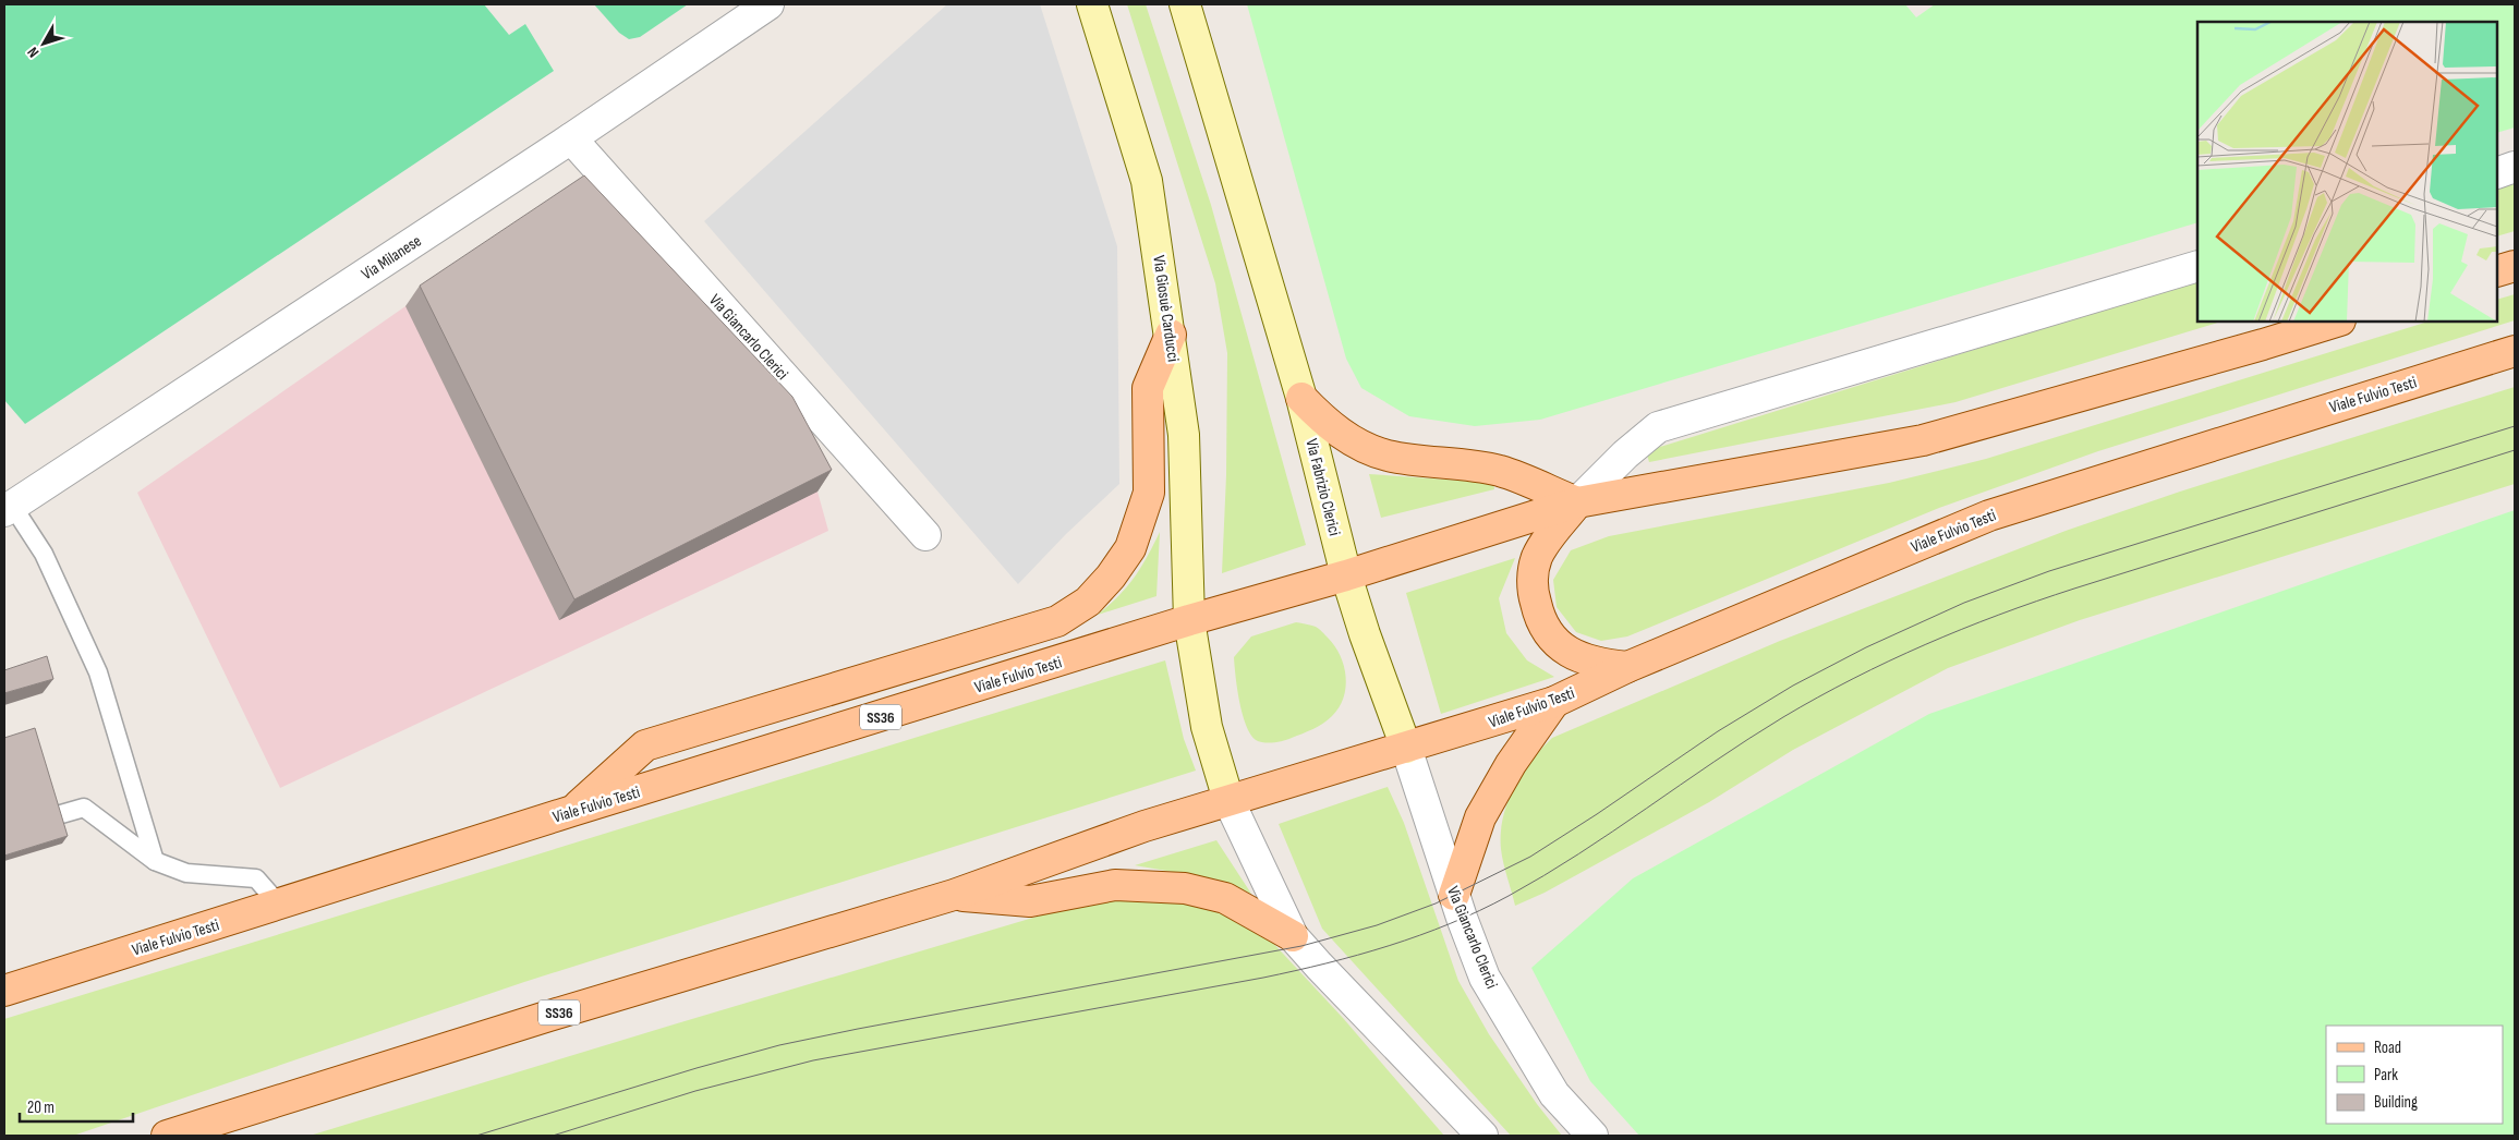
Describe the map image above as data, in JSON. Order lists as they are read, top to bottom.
{
  "streets": {
    "main road": [
      "Via Giosuè Carducci",
      "Viale Fulvio Testi",
      "Via Fabrizio Clerici",
      "SS36"
    ],
    "street": ["Via Milanese", "Via Giancarlo Clerici"]
  },
  "crossings": [
    ["Via Milanese", "Via Giancarlo Clerici"],
    ["Via Giosuè Carducci", "Viale Fulvio Testi"],
    ["Via Giancarlo Clerici", "Viale Fulvio Testi"],
    ["Viale Fulvio Testi", "Via Fabrizio Clerici"]
  ],
  "legend": ["Road", "Park", "Building"],
  "scale_bar": "20 m",
  "north": "bottom left"
}
